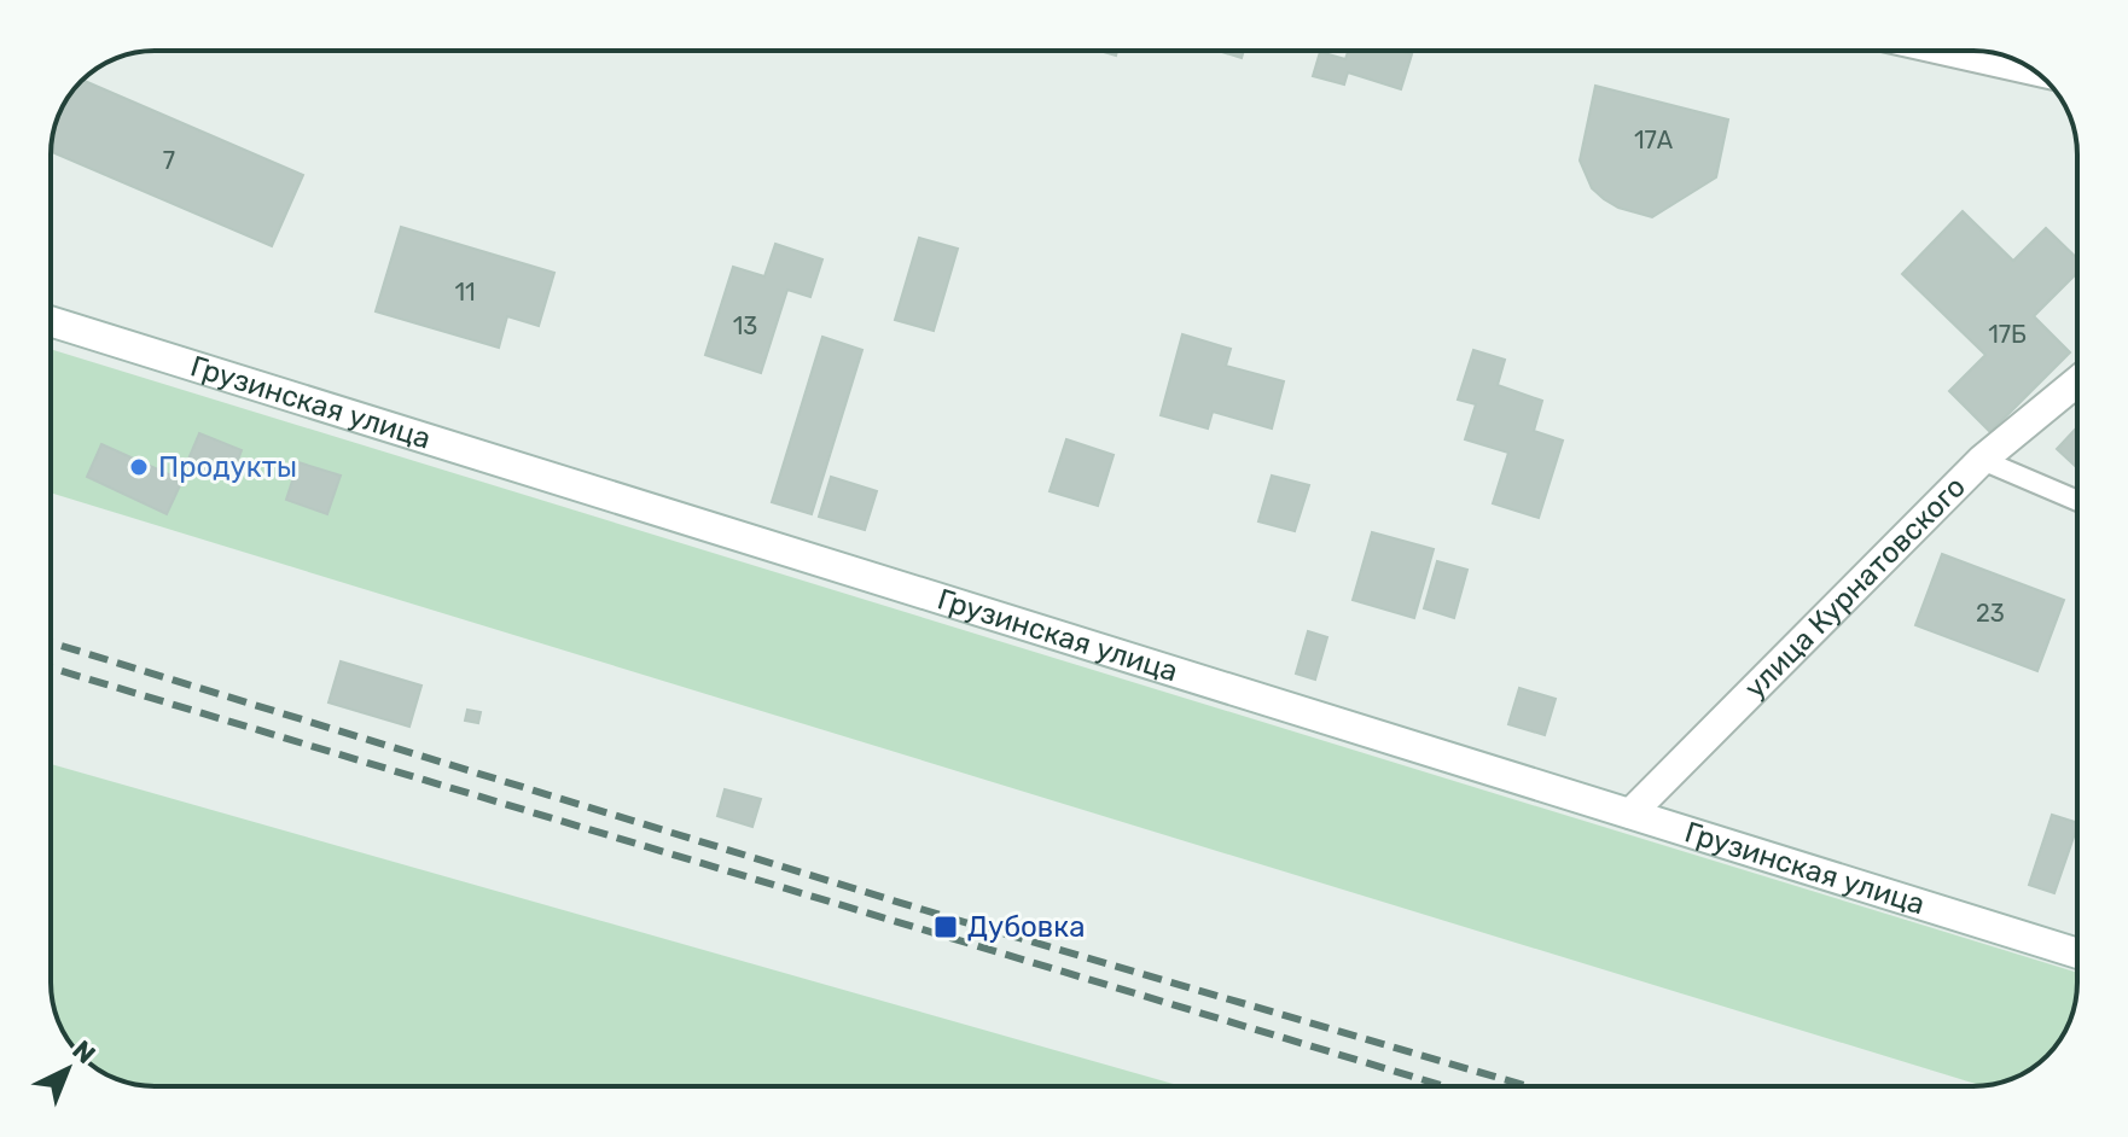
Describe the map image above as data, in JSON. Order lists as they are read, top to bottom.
{
  "streets": {
    "street": ["Грузинская улица", "улица Курнатовского"]
  },
  "crossings": [
    ["Грузинская улица", "улица Курнатовского"]
  ],
  "places": {
    "other": ["Продукты"],
    "transit": ["Дубовка"]
  },
  "house_numbers": [
    "17А",
    "7",
    "11",
    "13",
    "17Б",
    "23"
  ],
  "north": "top right"
}
